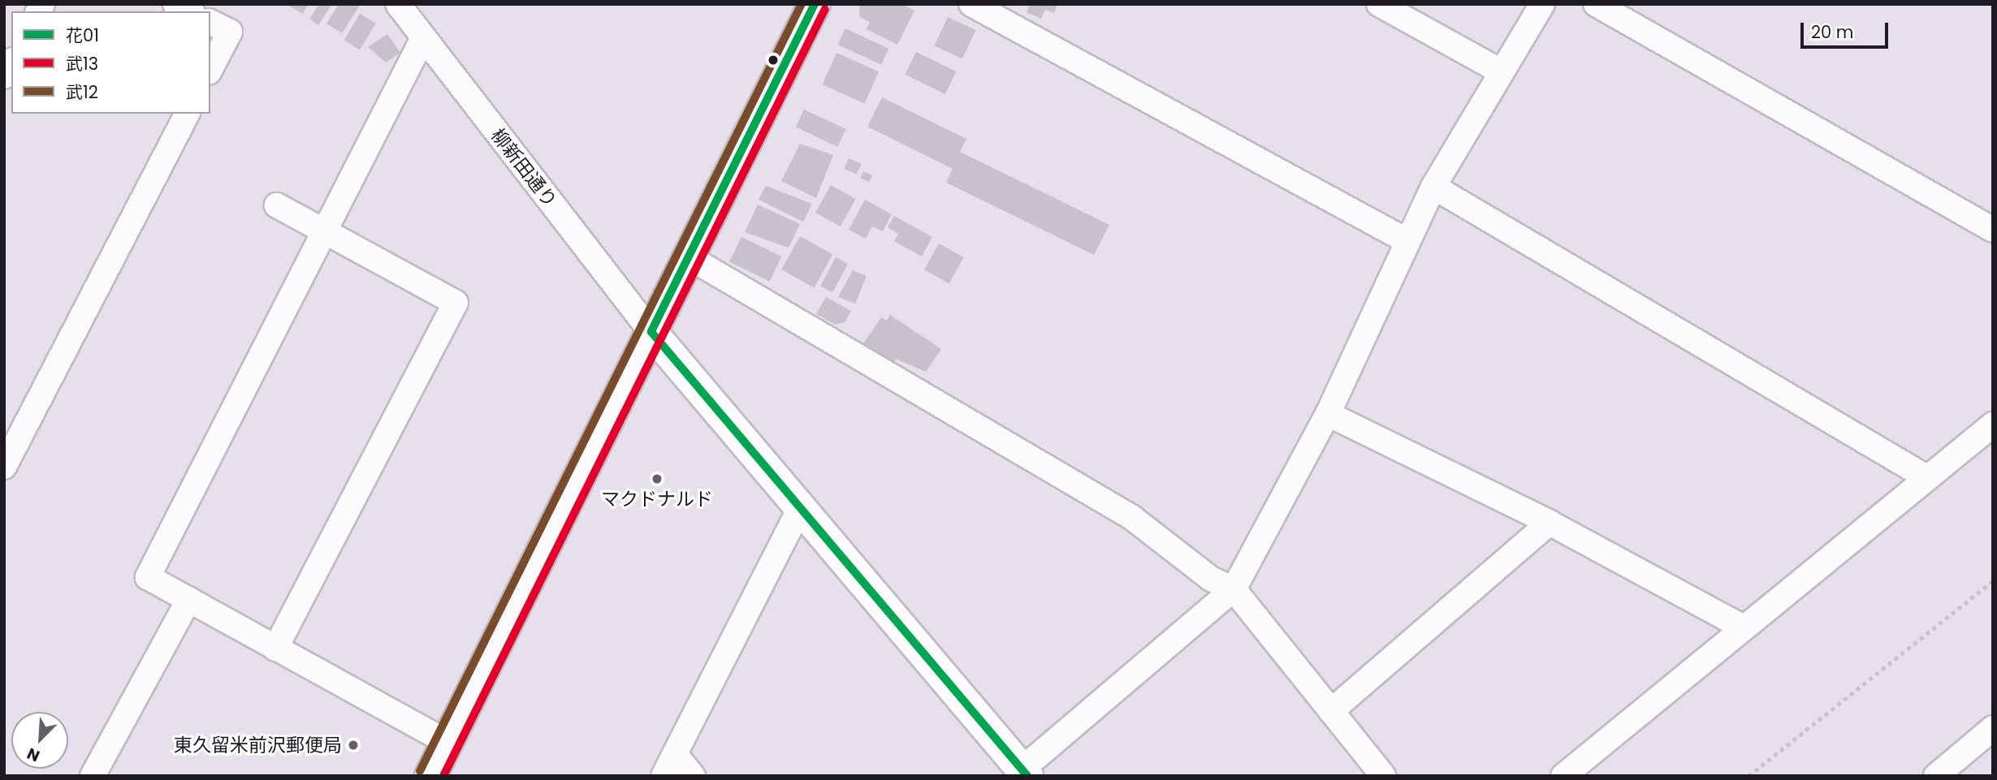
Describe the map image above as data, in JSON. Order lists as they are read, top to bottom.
{
  "streets": {
    "street": ["柳新田通り"]
  },
  "places": ["マクドナルド", "東久留米前沢郵便局"],
  "lines": ["transit line 花01", "transit line 武12", "transit line 武13"],
  "legend": ["花01", "武13", "武12"],
  "scale_bar": "20 m",
  "north": "bottom left"
}
